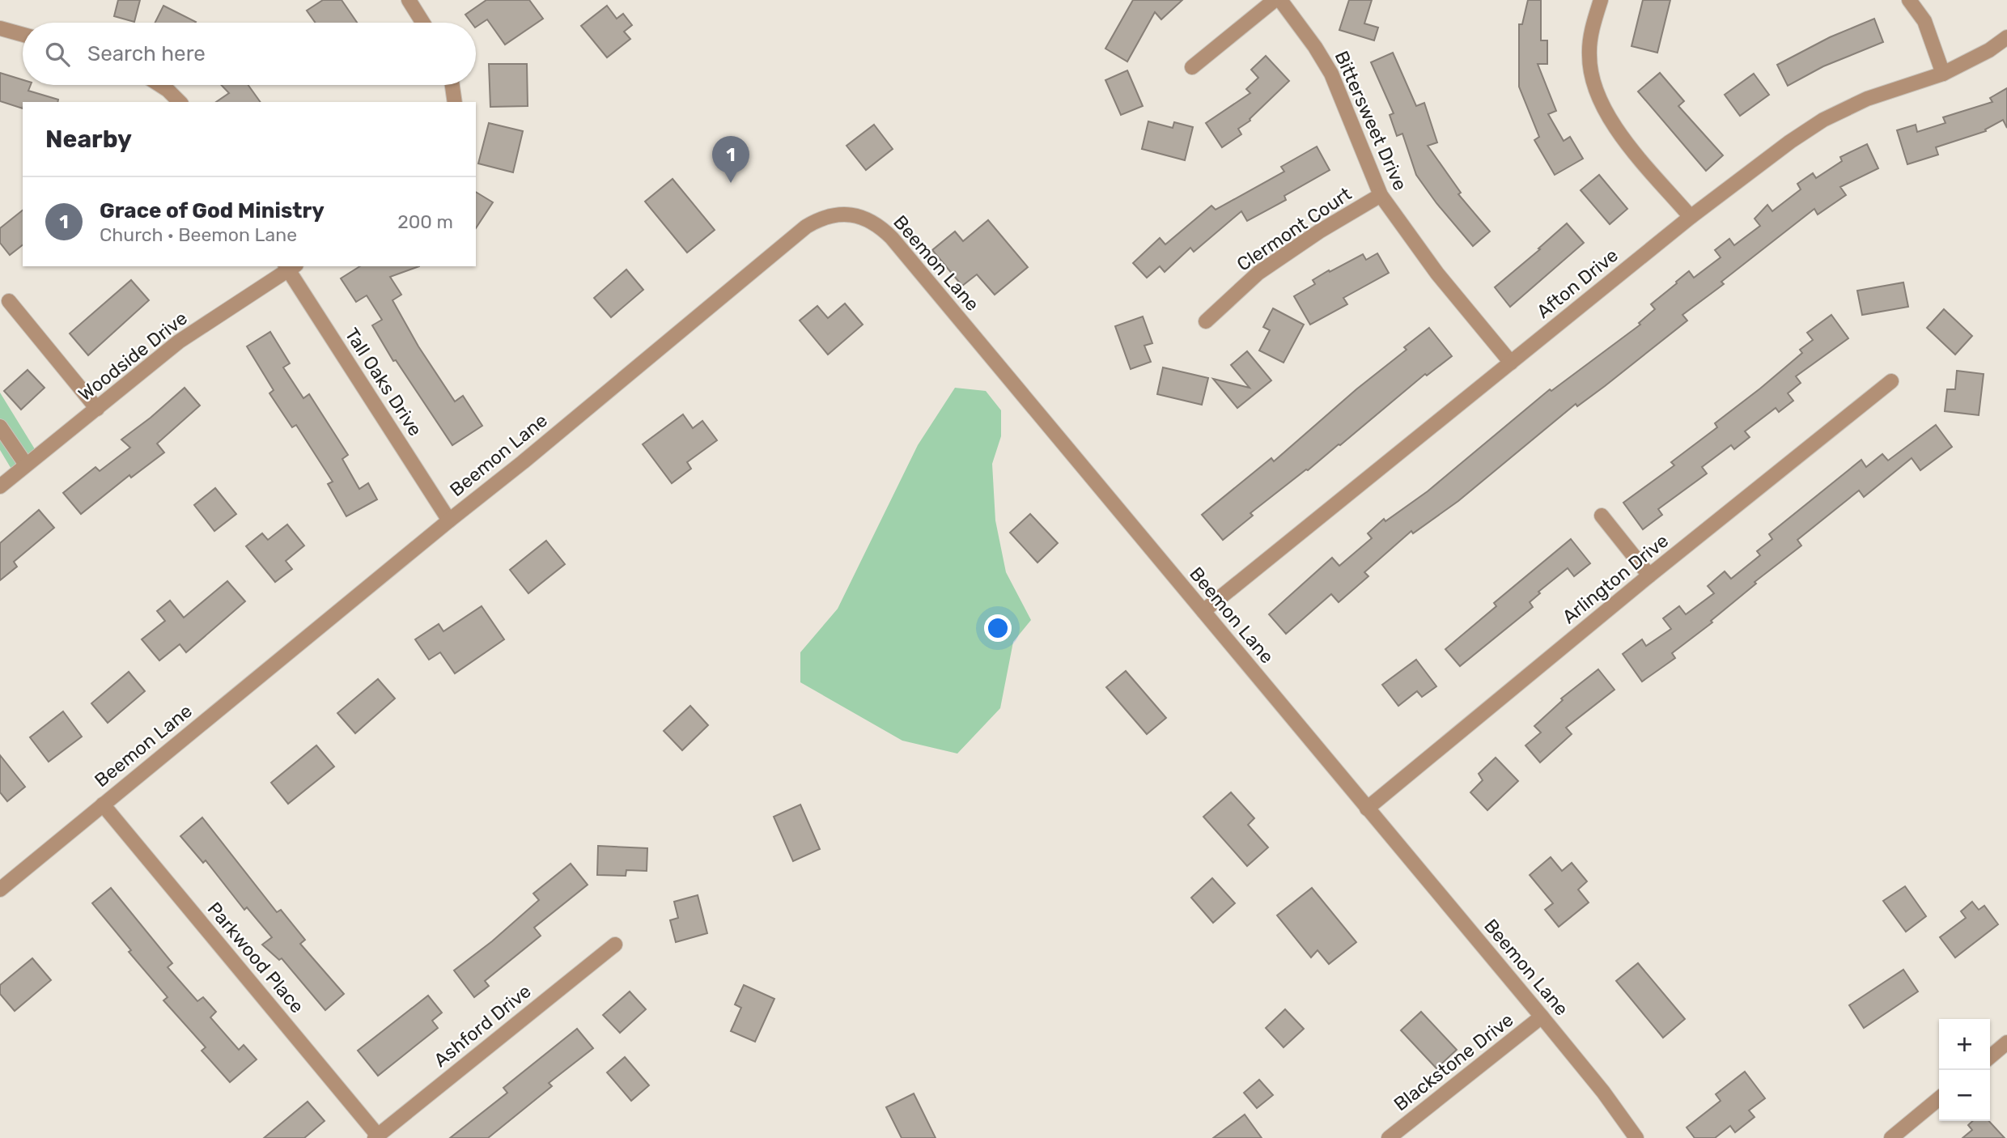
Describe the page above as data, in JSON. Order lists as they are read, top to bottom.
{
  "streets": {
    "street": [
      "Bittersweet Drive",
      "Clermont Court",
      "Beemon Lane",
      "Afton Drive",
      "Woodside Drive",
      "Tall Oaks Drive",
      "Arlington Drive",
      "Parkwood Place",
      "Ashford Drive",
      "Blackstone Drive"
    ]
  },
  "crossings": [
    ["Bittersweet Drive", "Clermont Court"],
    ["Bittersweet Drive", "Afton Drive"],
    ["Beemon Lane", "Afton Drive"],
    ["Beemon Lane", "Tall Oaks Drive"],
    ["Beemon Lane", "Arlington Drive"],
    ["Beemon Lane", "Parkwood Place"],
    ["Beemon Lane", "Blackstone Drive"],
    ["Woodside Drive", "Tall Oaks Drive"],
    ["Parkwood Place", "Ashford Drive"]
  ],
  "page": {
    "search": "Search here",
    "heading": "Nearby",
    "pins": "1",
    "list": [
      {
        "mark": "1",
        "name": "Grace of God Ministry",
        "note": "Church · Beemon Lane",
        "value": "200 m"
      }
    ],
    "map_buttons": ["+", "−"]
  }
}
